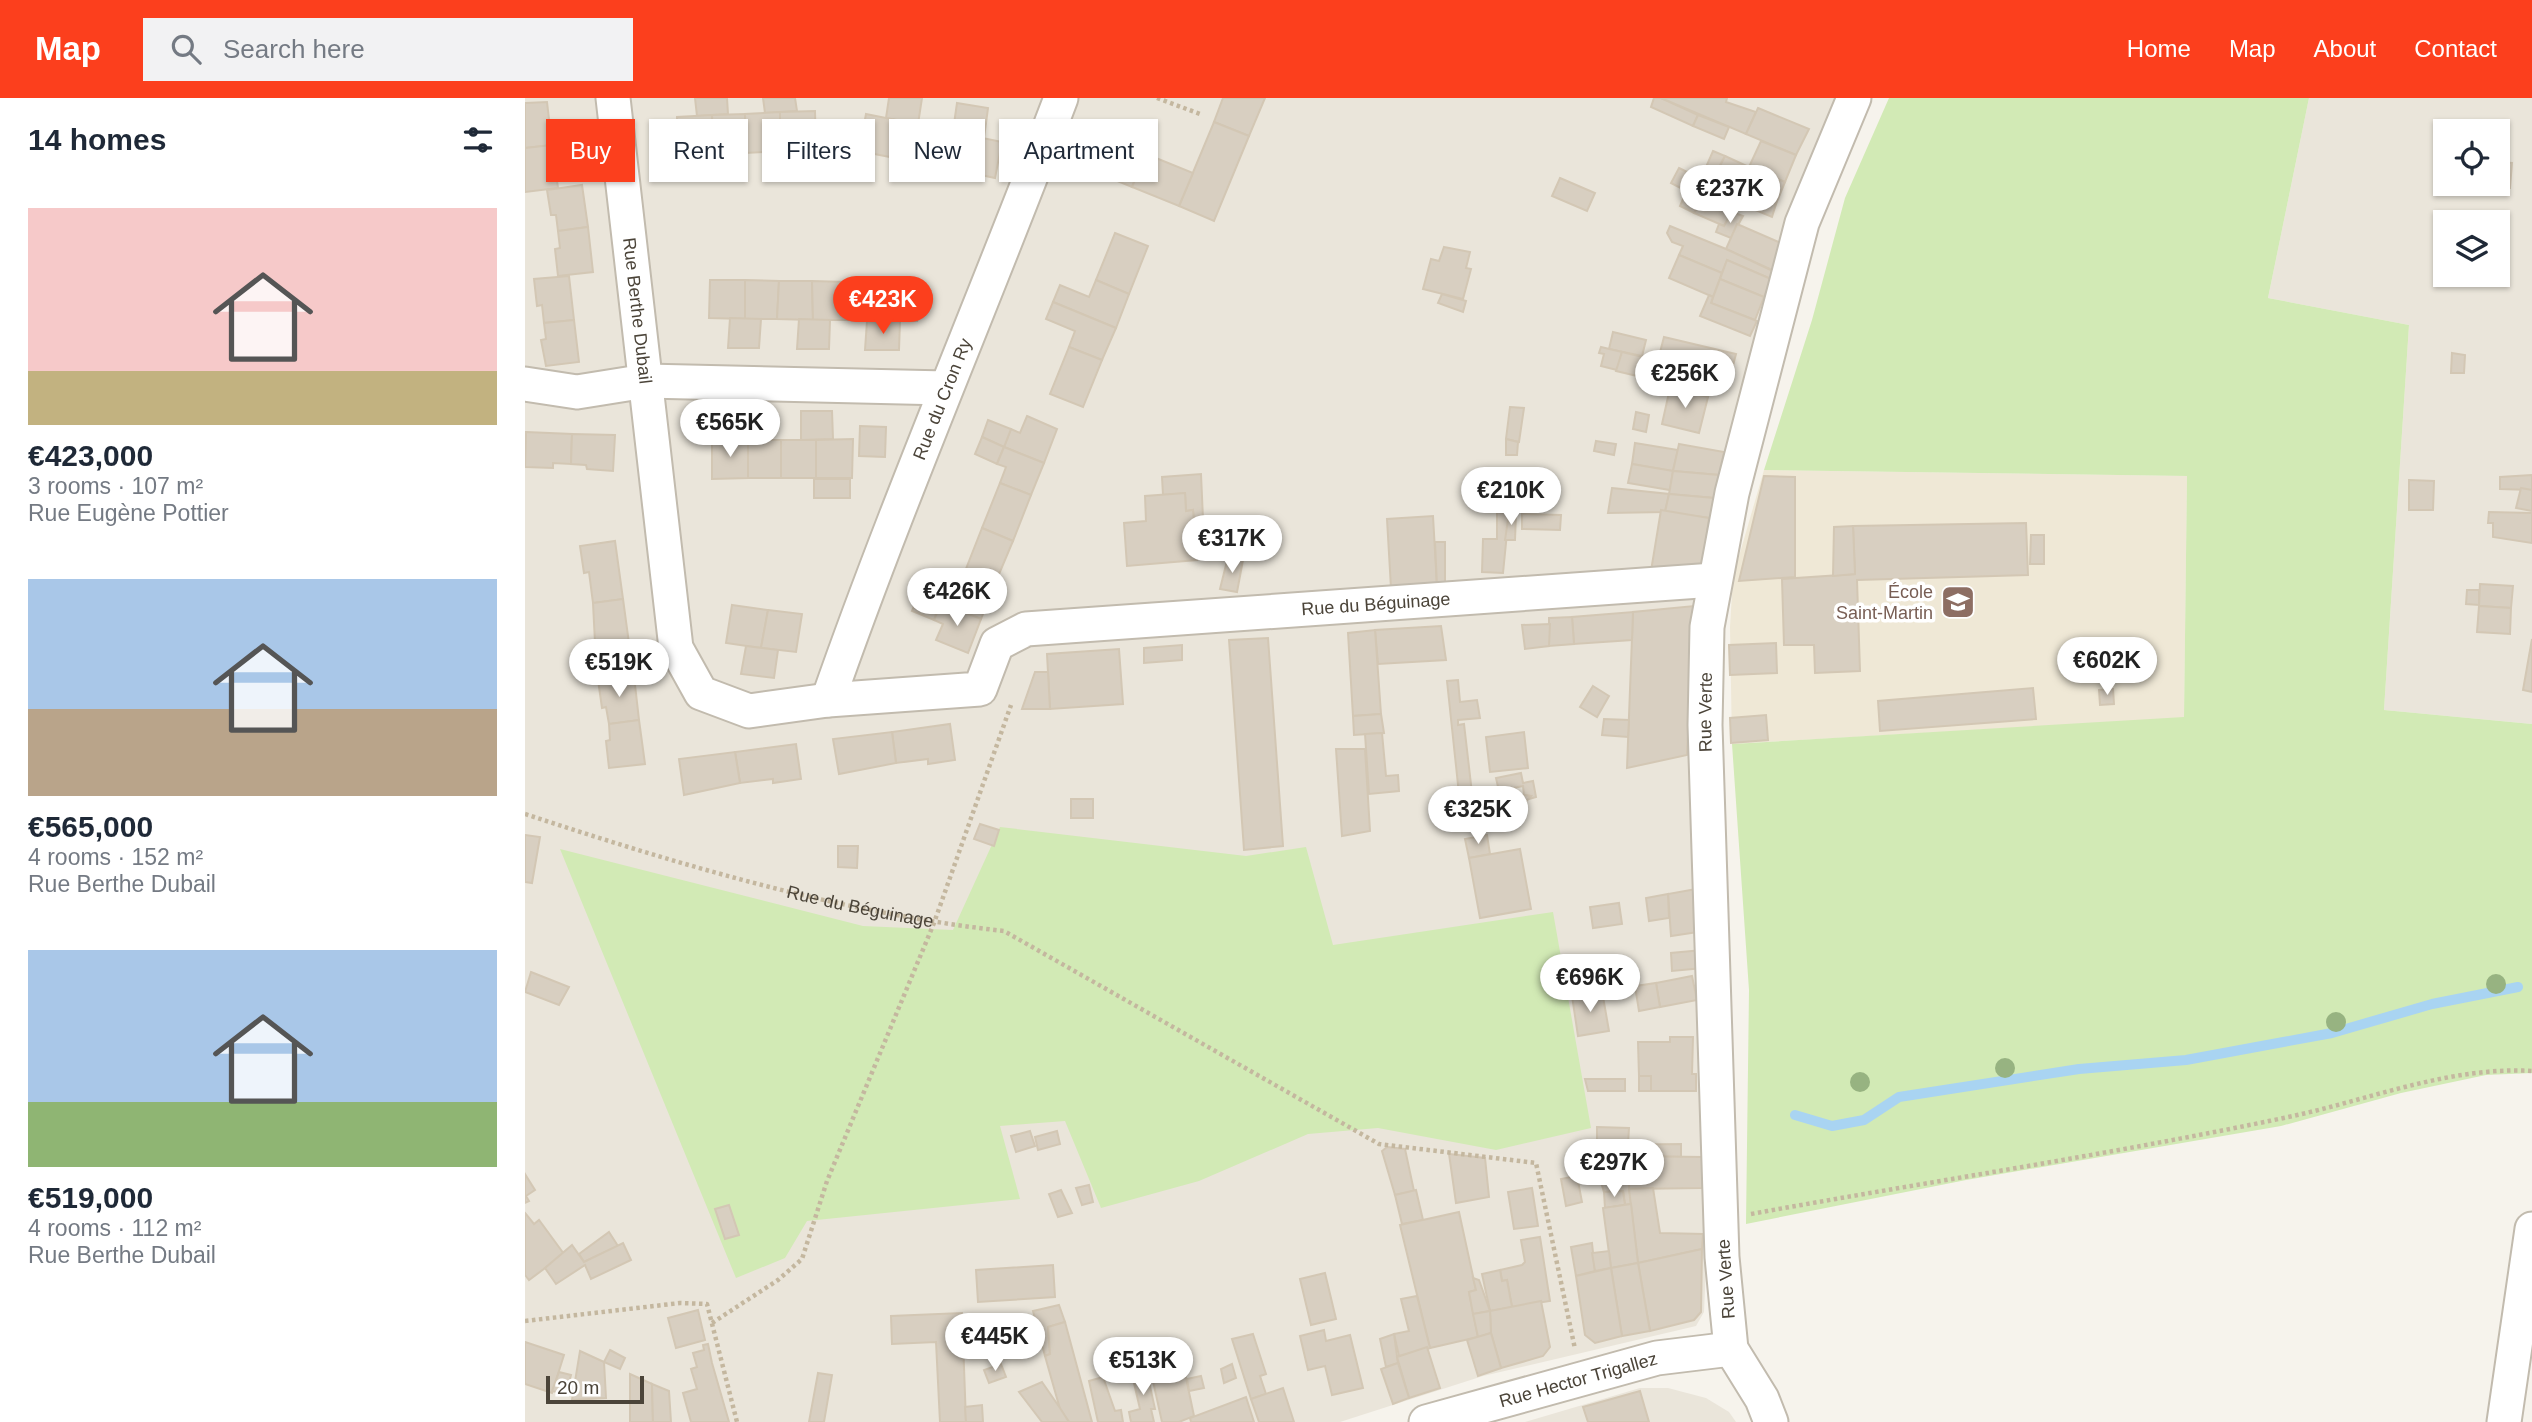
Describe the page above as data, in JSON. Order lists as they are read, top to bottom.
{
  "streets": {
    "street": [
      "Rue Berthe Dubail",
      "Rue du Cron Ry",
      "Rue du Béguinage",
      "Rue Verte",
      "Rue Hector Trigallez"
    ]
  },
  "crossings": [
    ["Rue Berthe Dubail", "Rue du Cron Ry"],
    ["Rue Berthe Dubail", "Rue du Béguinage"],
    ["Rue du Béguinage", "Rue Verte"],
    ["Rue Verte", "Rue Hector Trigallez"]
  ],
  "places": {
    "school or university": ["École Saint-Martin"]
  },
  "scale_bar": "20 m",
  "page": {
    "header": "Map",
    "search": "Search here",
    "nav": [
      "Home",
      "Map",
      "About",
      "Contact"
    ],
    "heading": "14 homes",
    "chip": [
      "Buy",
      "Rent",
      "Filters",
      "New",
      "Apartment"
    ],
    "price": [
      "€237K",
      "€423K",
      "€256K",
      "€565K",
      "€210K",
      "€317K",
      "€426K",
      "€602K",
      "€519K",
      "€325K",
      "€696K",
      "€297K",
      "€445K",
      "€513K"
    ],
    "list": [
      {
        "name": "€423,000",
        "note": "3 rooms · 107 m² · Rue Eugène Pottier"
      },
      {
        "name": "€565,000",
        "note": "4 rooms · 152 m² · Rue Berthe Dubail"
      },
      {
        "name": "€519,000",
        "note": "4 rooms · 112 m² · Rue Berthe Dubail"
      }
    ],
    "scale": "20 m"
  }
}
